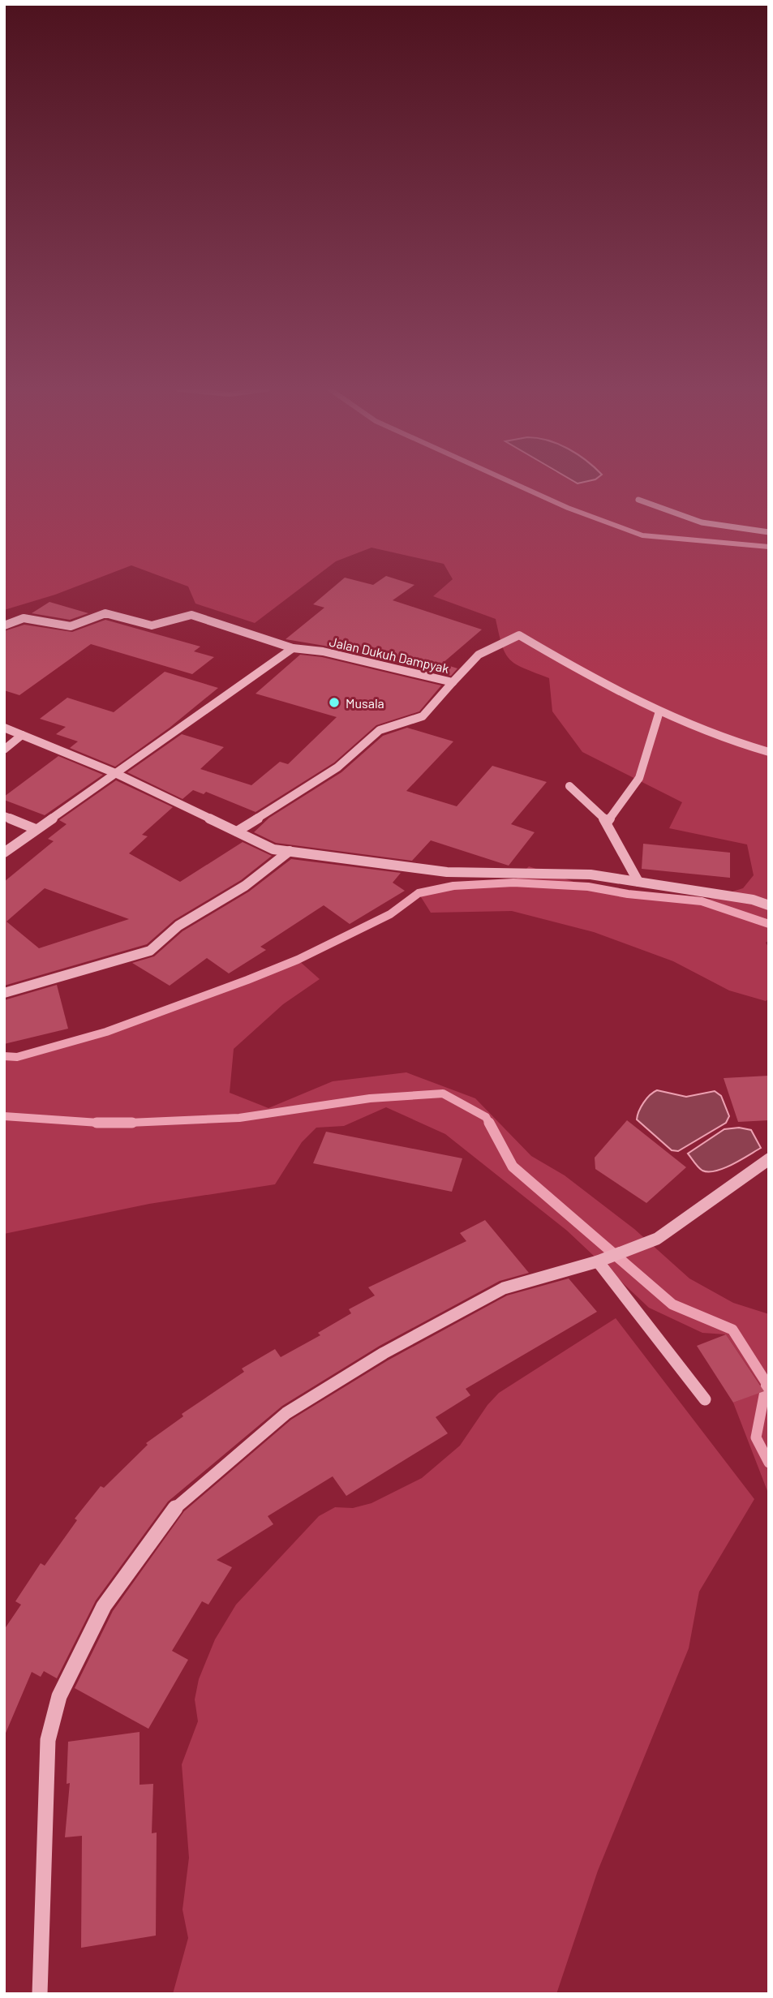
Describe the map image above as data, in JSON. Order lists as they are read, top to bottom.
{
  "streets": {
    "street": ["Jalan Dukuh Dampyak"]
  },
  "places": ["Musala"]
}
